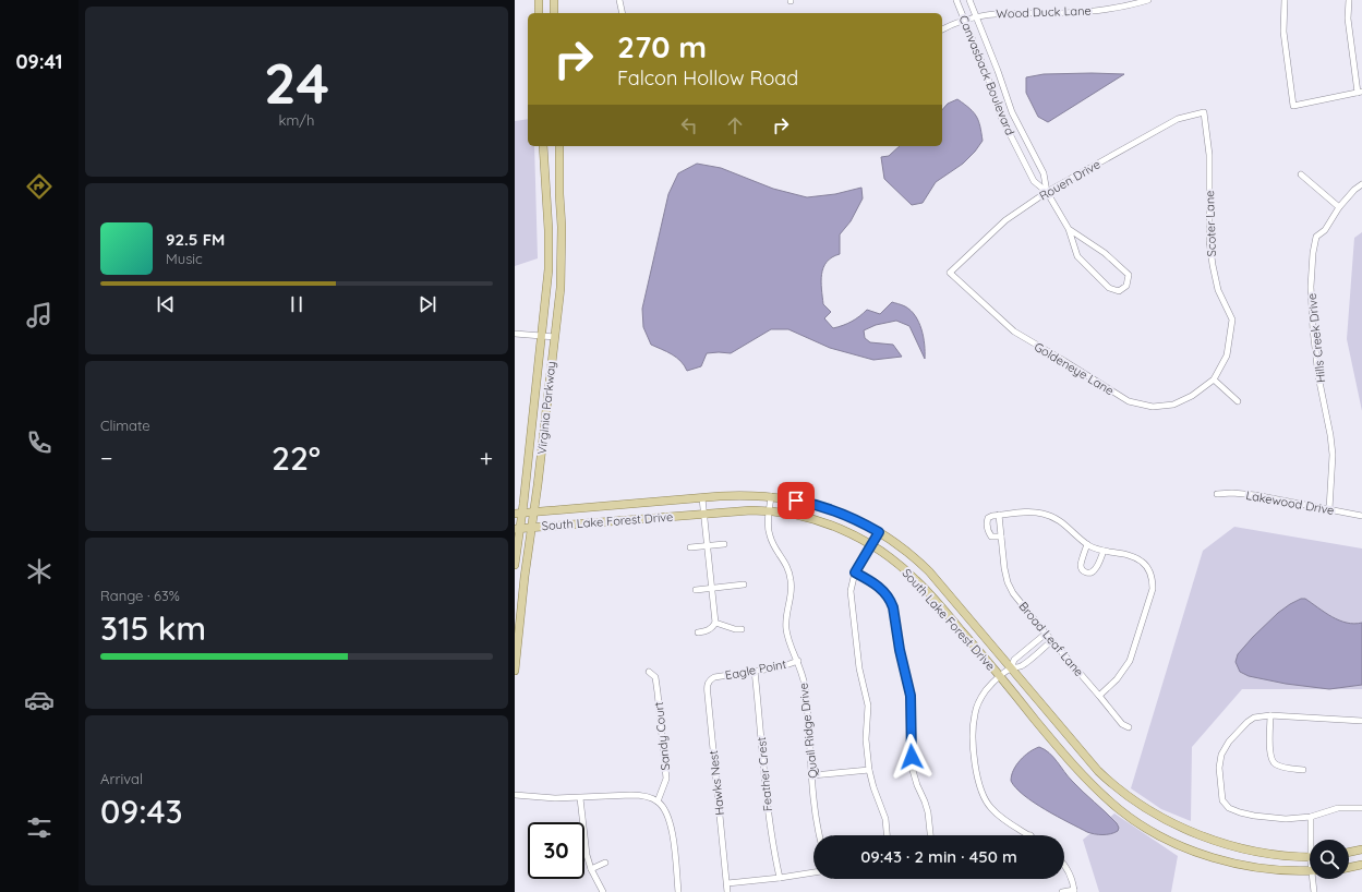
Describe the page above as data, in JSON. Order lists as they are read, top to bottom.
{
  "streets": {
    "main road": ["Virginia Parkway", "South Lake Forest Drive"],
    "street": [
      "Wood Duck Lane",
      "Canvasback Boulevard",
      "Rouen Drive",
      "Scoter Lane",
      "Hills Creek Drive",
      "Goldeneye Lane",
      "Lakewood Drive",
      "Broad Leaf Lane",
      "Eagle Point",
      "Quail Ridge Drive",
      "Sandy Court",
      "Feather Crest",
      "Hawks Nest"
    ]
  },
  "crossings": [
    ["Wood Duck Lane", "Canvasback Boulevard"],
    ["Canvasback Boulevard", "Rouen Drive"],
    ["Rouen Drive", "Scoter Lane"],
    ["Rouen Drive", "Goldeneye Lane"],
    ["Scoter Lane", "Goldeneye Lane"],
    ["Hills Creek Drive", "Lakewood Drive"],
    ["Virginia Parkway", "South Lake Forest Drive"],
    ["South Lake Forest Drive", "Quail Ridge Drive"],
    ["Eagle Point", "Quail Ridge Drive"],
    ["Eagle Point", "Feather Crest"],
    ["Eagle Point", "Hawks Nest"]
  ],
  "page": {
    "tabs": "09:41",
    "tile": [
      ["24", "km/h"],
      "Climate",
      ["Range · 63%", "315 km"],
      ["Arrival", "09:43"]
    ],
    "turn": ["270 m", "Falcon Hollow Road"],
    "song": ["92.5 FM", "Music"],
    "heat": ["−", "22°", "+"],
    "limit": "30",
    "trip": "09:43 · 2 min · 450 m"
  }
}
